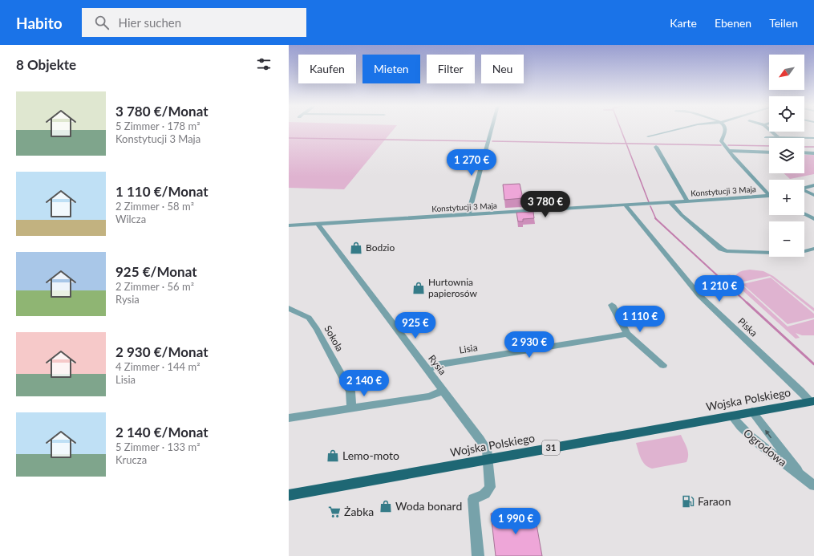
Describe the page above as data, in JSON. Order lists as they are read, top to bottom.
{
  "streets": {
    "main road": ["Wojska Polskiego", "31"],
    "street": [
      "Konstytucji 3 Maja",
      "Piska",
      "Sokola",
      "Lisia",
      "Rysia",
      "Ogrodowa"
    ]
  },
  "crossings": [
    ["Konstytucji 3 Maja", "Piska"],
    ["Konstytucji 3 Maja", "Rysia"],
    ["Piska", "Wojska Polskiego"],
    ["Lisia", "Rysia"],
    ["Rysia", "Wojska Polskiego"],
    ["Wojska Polskiego", "Ogrodowa"]
  ],
  "places": {
    "shop": [
      "Bodzio",
      "Hurtownia papierosów",
      "Lemo-moto",
      "Woda bonard"
    ],
    "fuel station": ["Faraon"],
    "supermarket": ["Żabka"]
  },
  "north": "bottom left",
  "page": {
    "header": "Habito",
    "search": "Hier suchen",
    "nav": ["Karte", "Ebenen", "Teilen"],
    "heading": "8 Objekte",
    "map_buttons": ["+", "−"],
    "chip": [
      "Kaufen",
      "Mieten",
      "Filter",
      "Neu"
    ],
    "list": [
      {
        "name": "3 780 €/Monat",
        "note": "5 Zimmer · 178 m² · Konstytucji 3 Maja"
      },
      {
        "name": "1 110 €/Monat",
        "note": "2 Zimmer · 58 m² · Wilcza"
      },
      {
        "name": "925 €/Monat",
        "note": "2 Zimmer · 56 m² · Rysia"
      },
      {
        "name": "2 930 €/Monat",
        "note": "4 Zimmer · 144 m² · Lisia"
      },
      {
        "name": "2 140 €/Monat",
        "note": "5 Zimmer · 133 m² · Krucza"
      }
    ],
    "price": [
      "1 270 €",
      "3 780 €",
      "1 210 €",
      "1 110 €",
      "925 €",
      "2 930 €",
      "2 140 €",
      "1 990 €"
    ]
  }
}
